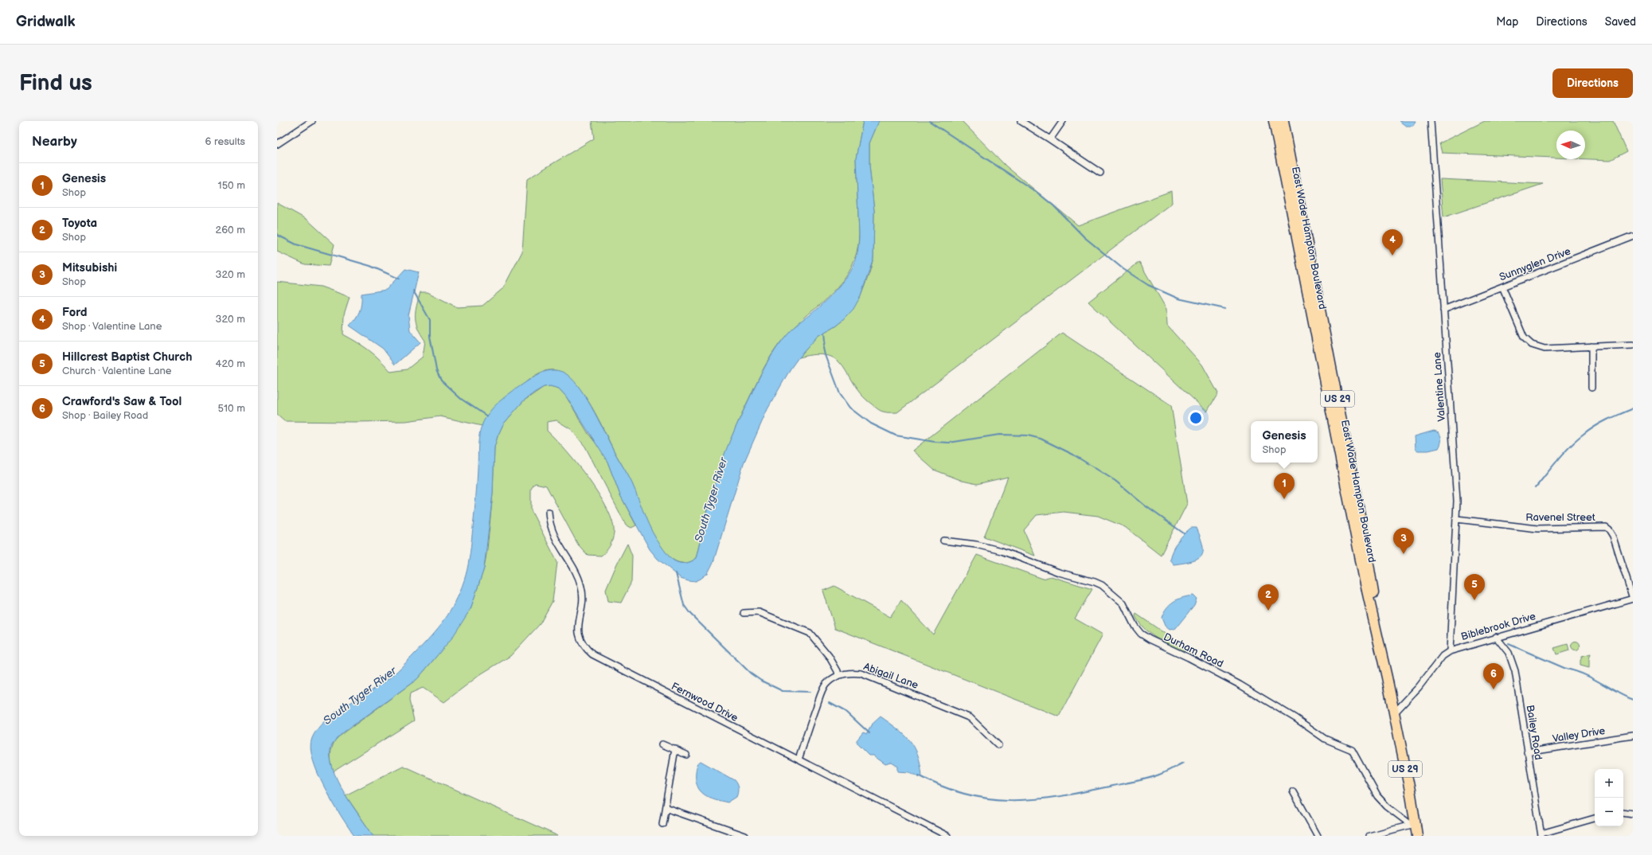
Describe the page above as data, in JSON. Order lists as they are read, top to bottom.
{
  "streets": {
    "main road": ["East Wade Hampton Boulevard", "US 29"],
    "street": [
      "Sunnyglen Drive",
      "Valentine Lane",
      "Ravenel Street",
      "Biblebrook Drive",
      "Durham Road",
      "Abigail Lane",
      "Fernwood Drive",
      "Bailey Road",
      "Valley Drive"
    ]
  },
  "crossings": [
    ["East Wade Hampton Boulevard", "Biblebrook Drive"],
    ["East Wade Hampton Boulevard", "Durham Road"],
    ["Sunnyglen Drive", "Valentine Lane"],
    ["Valentine Lane", "Ravenel Street"],
    ["Valentine Lane", "Biblebrook Drive"],
    ["Ravenel Street", "Biblebrook Drive"],
    ["Biblebrook Drive", "Bailey Road"],
    ["Abigail Lane", "Fernwood Drive"],
    ["Bailey Road", "Valley Drive"]
  ],
  "water": ["South Tyger River"],
  "north": "left",
  "page": {
    "header": "Gridwalk",
    "nav": ["Map", "Directions", "Saved"],
    "buttons": "Directions",
    "title": "Find us",
    "heading": ["Nearby", "6 results"],
    "list": [
      {
        "mark": "1",
        "name": "Genesis",
        "note": "Shop",
        "value": "150 m"
      },
      {
        "mark": "2",
        "name": "Toyota",
        "note": "Shop",
        "value": "260 m"
      },
      {
        "mark": "3",
        "name": "Mitsubishi",
        "note": "Shop",
        "value": "320 m"
      },
      {
        "mark": "4",
        "name": "Ford",
        "note": "Shop · Valentine Lane",
        "value": "320 m"
      },
      {
        "mark": "5",
        "name": "Hillcrest Baptist Church",
        "note": "Church · Valentine Lane",
        "value": "420 m"
      },
      {
        "mark": "6",
        "name": "Crawford's Saw & Tool",
        "note": "Shop · Bailey Road",
        "value": "510 m"
      }
    ],
    "pins": [
      "4",
      "1",
      "3",
      "5",
      "2",
      "6"
    ],
    "popup": ["Genesis", "Shop"],
    "map_buttons": ["+", "−"]
  }
}
